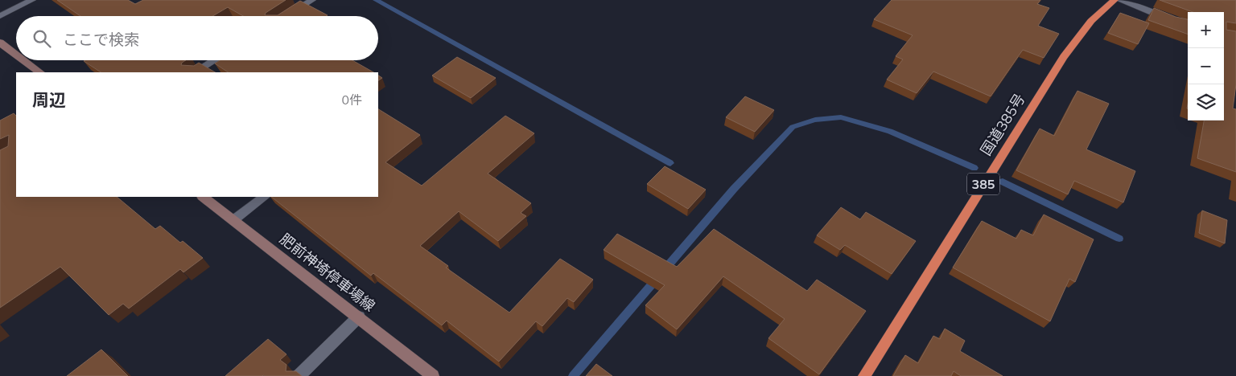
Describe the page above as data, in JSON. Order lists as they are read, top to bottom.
{
  "streets": {
    "highway": ["国道385号", "385"],
    "main road": ["肥前神埼停車場線"]
  },
  "page": {
    "map_buttons": ["+", "−"],
    "search": "ここで検索",
    "heading": ["周辺", "0件"]
  }
}
